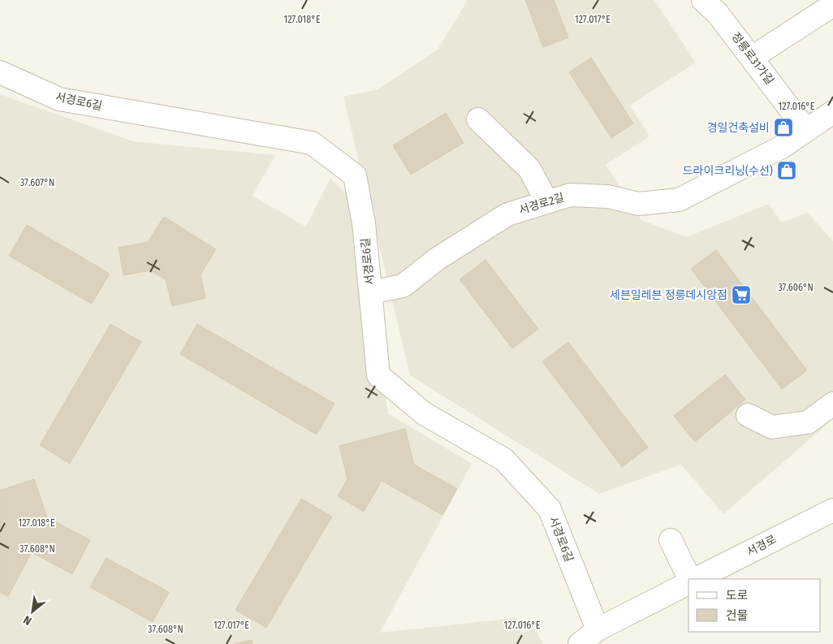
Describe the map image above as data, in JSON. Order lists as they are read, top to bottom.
{
  "streets": {
    "street": [
      "정릉로31가길",
      "서경로6길",
      "서경로2길",
      "서경로"
    ]
  },
  "crossings": [
    ["정릉로31가길", "서경로2길"],
    ["서경로6길", "서경로2길"]
  ],
  "places": {
    "shop": ["경일건축설비", "드라이크리닝(수선)"],
    "supermarket": ["세븐일레븐 정릉데시앙점"]
  },
  "legend": ["도로", "건물"],
  "north": "bottom left",
  "coordinates": [
    "127.017°E",
    "127.018°E",
    "127.016°E",
    "37.607°N",
    "37.606°N",
    "37.608°N"
  ]
}
